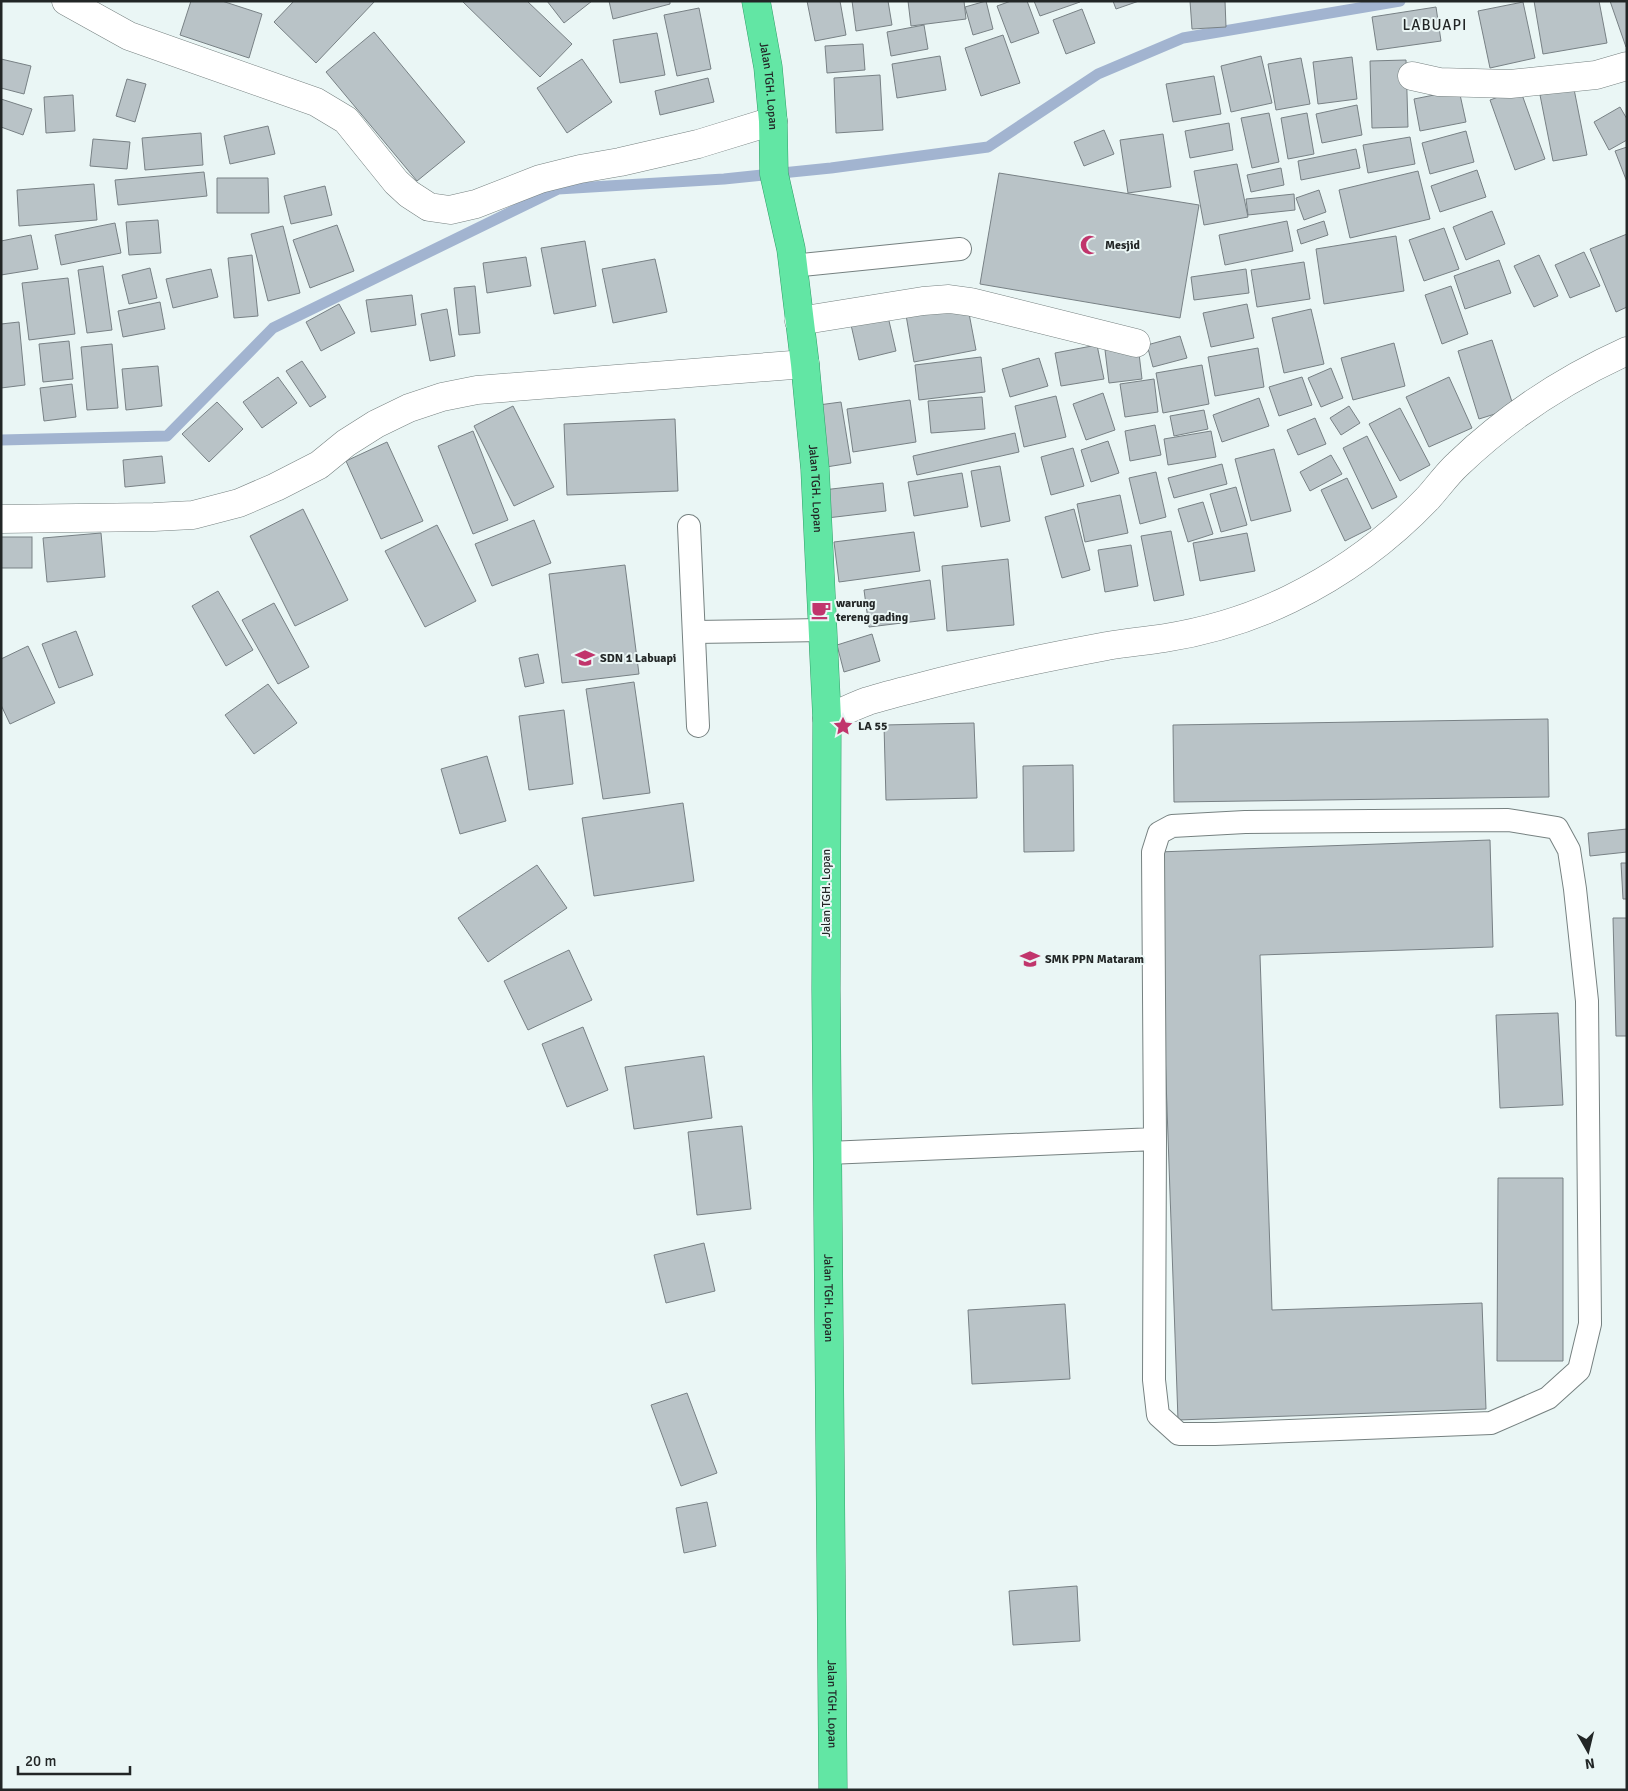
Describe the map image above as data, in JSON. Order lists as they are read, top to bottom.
{
  "streets": {
    "highway": ["Jalan TGH. Lopan"]
  },
  "districts": ["LABUAPI"],
  "places": {
    "mosque": ["Mesjid"],
    "cafe": ["warung tereng gading"],
    "school or university": ["SDN 1 Labuapi", "SMK PPN Mataram"],
    "place": ["LA 55"]
  },
  "scale_bar": "20 m",
  "north": "bottom"
}
